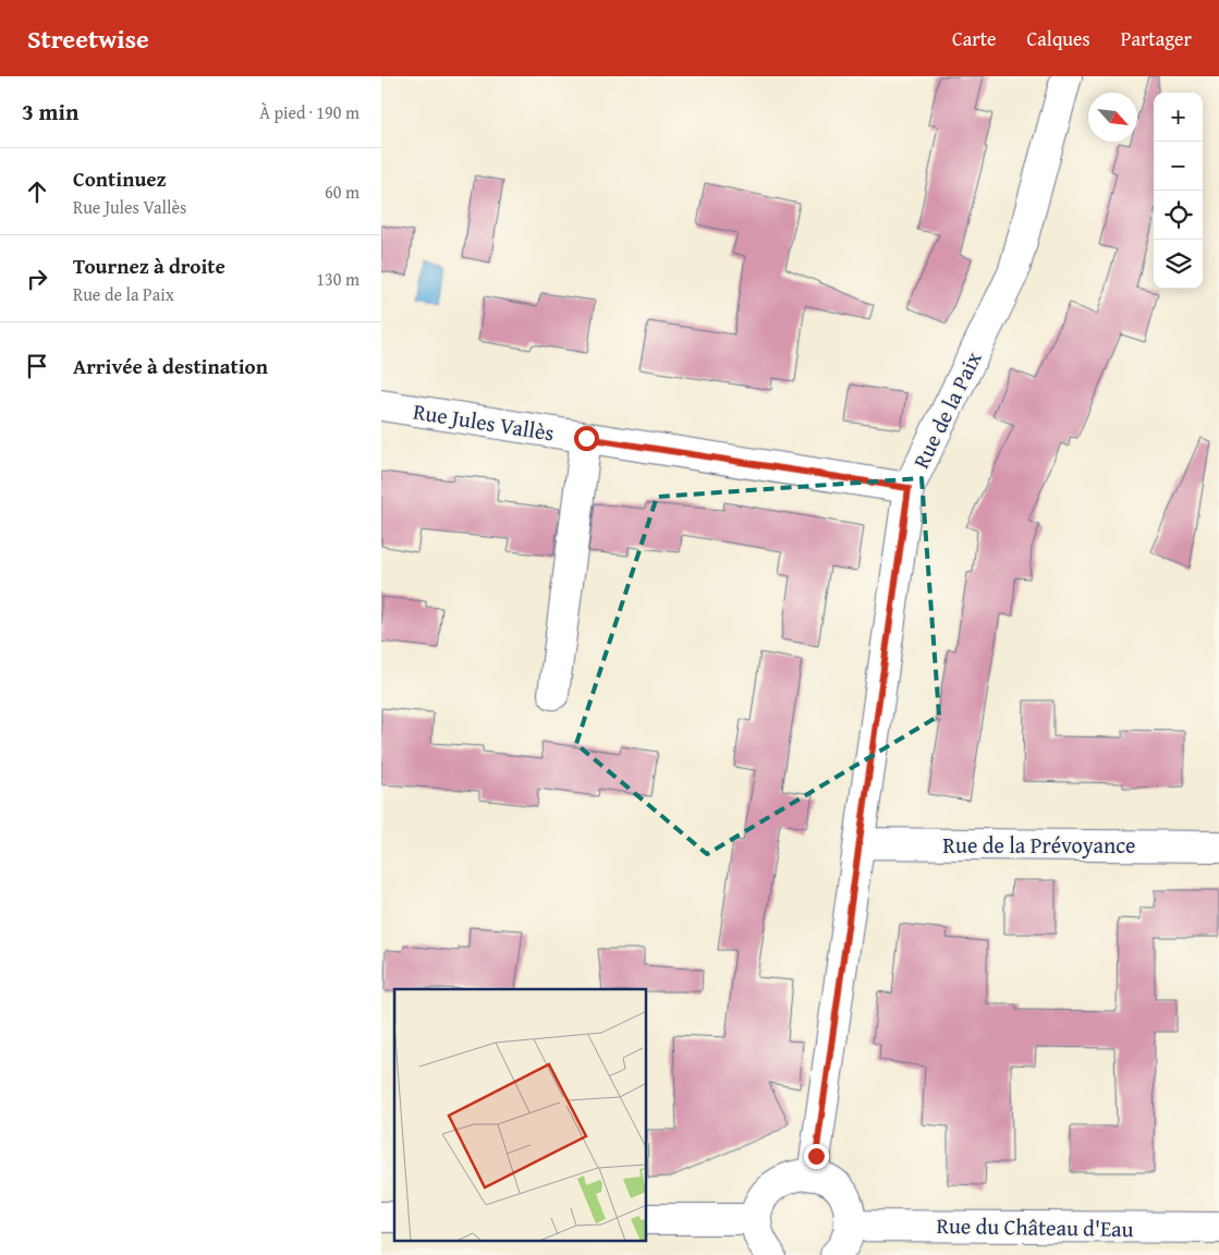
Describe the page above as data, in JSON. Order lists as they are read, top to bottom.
{
  "streets": {
    "street": [
      "Rue de la Paix",
      "Rue Jules Vallès",
      "Rue de la Prévoyance",
      "Rue du Château d'Eau"
    ]
  },
  "crossings": [
    ["Rue de la Paix", "Rue Jules Vallès"],
    ["Rue de la Paix", "Rue de la Prévoyance"]
  ],
  "north": "bottom right",
  "page": {
    "header": "Streetwise",
    "nav": ["Carte", "Calques", "Partager"],
    "heading": ["3 min", "À pied · 190 m"],
    "map_buttons": ["+", "−"],
    "list": [
      ["Continuez", "Rue Jules Vallès", "60 m"],
      ["Tournez à droite", "Rue de la Paix", "130 m"],
      "Arrivée à destination"
    ]
  }
}
